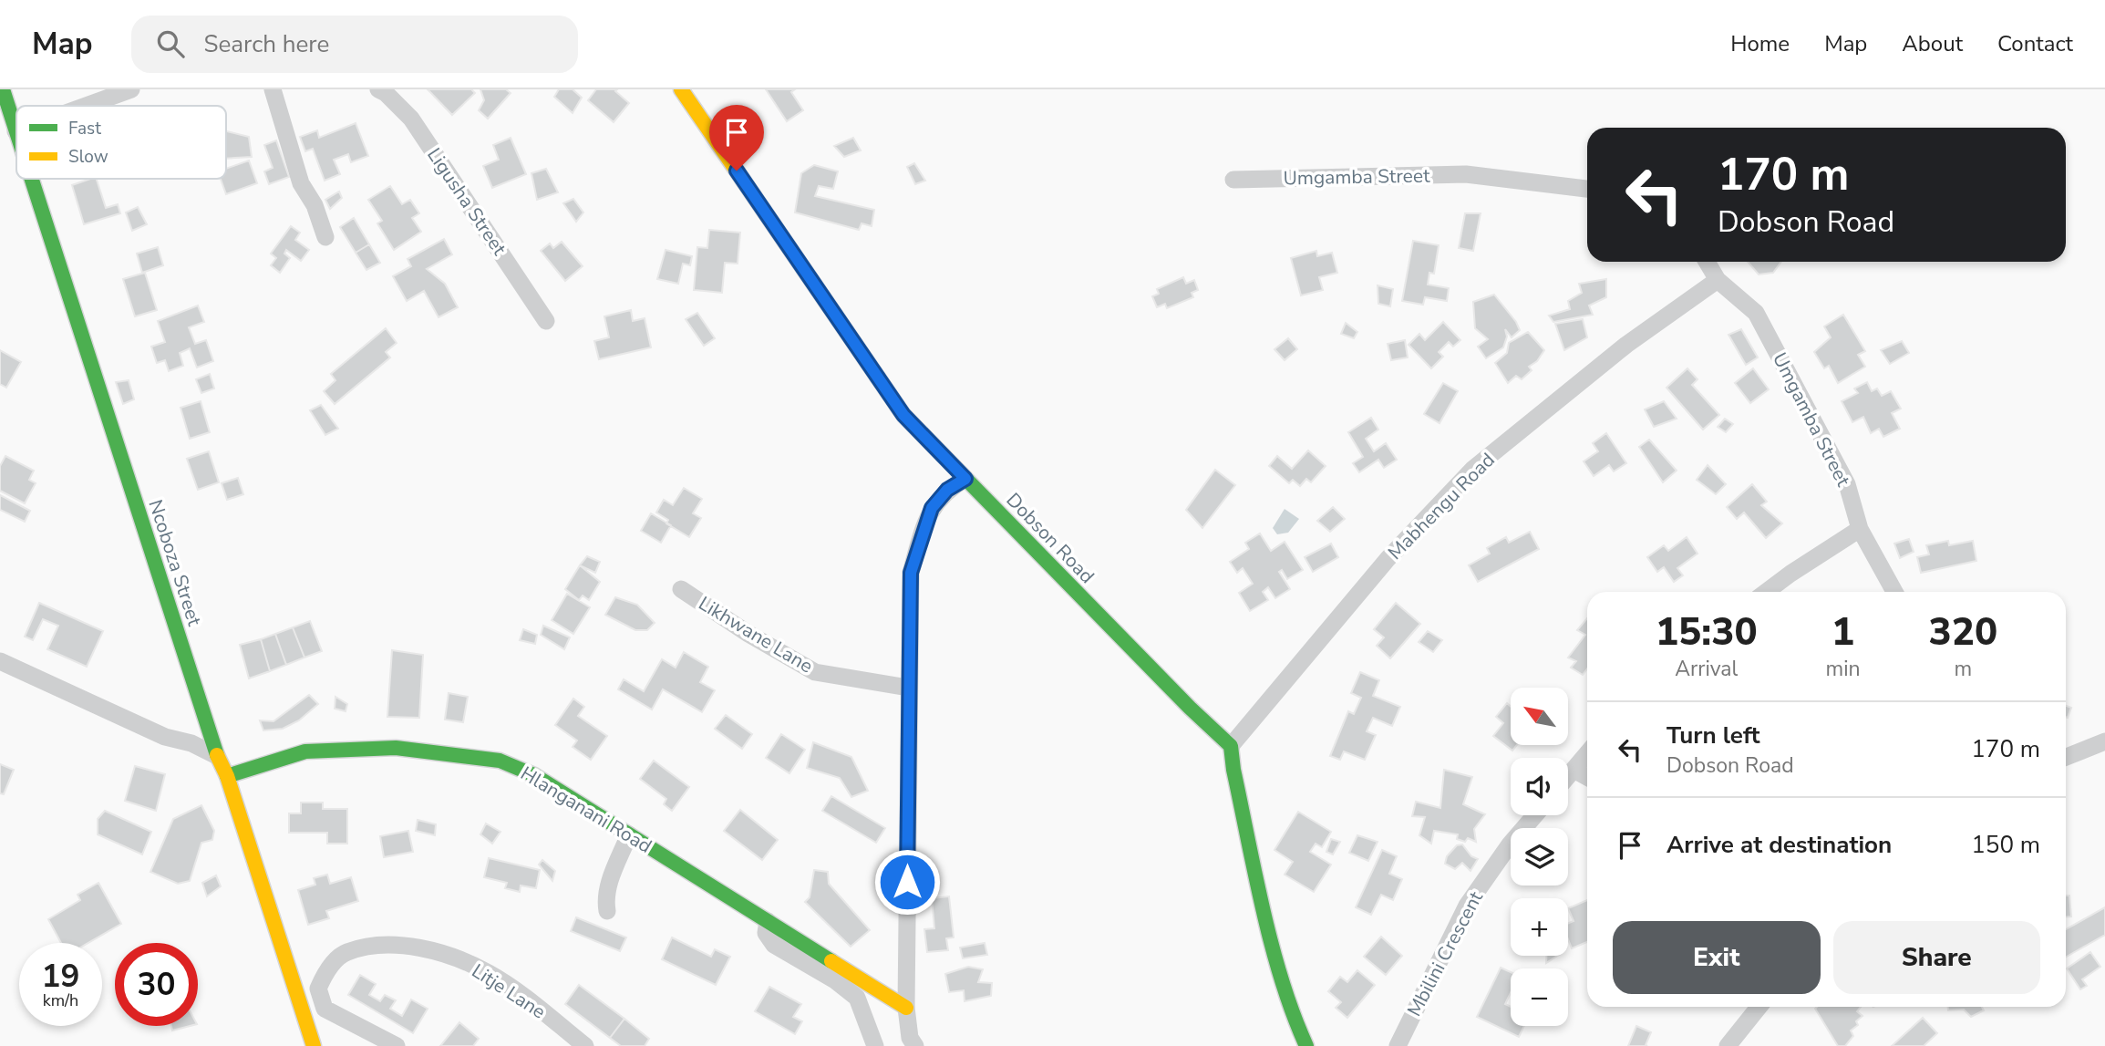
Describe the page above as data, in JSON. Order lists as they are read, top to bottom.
{
  "streets": {
    "street": [
      "Umgamba Street",
      "Ligusha Street",
      "Mabhengu Road",
      "Dobson Road",
      "Ncoboza Street",
      "Likhwane Lane",
      "Hlanganani Road",
      "Mbilini Crescent",
      "Litje Lane"
    ]
  },
  "crossings": [
    ["Umgamba Street", "Mabhengu Road"],
    ["Mabhengu Road", "Dobson Road"],
    ["Ncoboza Street", "Hlanganani Road"]
  ],
  "legend": ["Fast", "Slow"],
  "north": "top left",
  "page": {
    "header": "Map",
    "search": "Search here",
    "nav": [
      "Home",
      "Map",
      "About",
      "Contact"
    ],
    "turn": ["170 m", "Dobson Road"],
    "eta": [
      "15:30",
      "Arrival",
      "1",
      "min",
      "320",
      "m"
    ],
    "map_buttons": ["+", "−"],
    "list": [
      {
        "name": "Turn left",
        "note": "Dobson Road",
        "value": "170 m"
      },
      {
        "name": "Arrive at destination",
        "value": "150 m"
      }
    ],
    "buttons": ["Exit", "Share"],
    "speed": "19 km/h",
    "limit": "30"
  }
}
